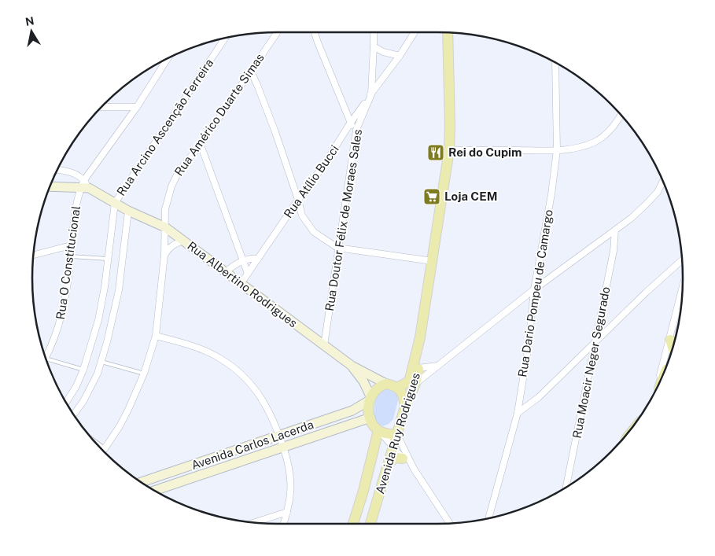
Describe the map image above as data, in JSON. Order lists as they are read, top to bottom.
{
  "streets": {
    "main road": ["Rua Albertino Rodrigues", "Avenida Ruy Rodrigues", "Avenida Carlos Lacerda"],
    "street": [
      "Rua Américo Duarte Simas",
      "Rua Arcino Ascenção Ferreira",
      "Rua Atílio Bucci",
      "Rua Doutor Félix de Moraes Sales",
      "Rua O Constitucional",
      "Rua Dario Pompeu de Camargo",
      "Rua Moacir Neger Segurado"
    ]
  },
  "crossings": [
    ["Rua Américo Duarte Simas", "Rua Albertino Rodrigues"],
    ["Rua Arcino Ascenção Ferreira", "Rua Albertino Rodrigues"],
    ["Rua Atílio Bucci", "Rua Doutor Félix de Moraes Sales"],
    ["Rua Atílio Bucci", "Rua Albertino Rodrigues"],
    ["Rua Doutor Félix de Moraes Sales", "Rua Albertino Rodrigues"],
    ["Rua O Constitucional", "Rua Albertino Rodrigues"],
    ["Rua Albertino Rodrigues", "Avenida Ruy Rodrigues"],
    ["Rua Albertino Rodrigues", "Avenida Carlos Lacerda"],
    ["Avenida Ruy Rodrigues", "Avenida Carlos Lacerda"]
  ],
  "places": {
    "restaurant": ["Rei do Cupim"],
    "supermarket": ["Loja CEM"]
  },
  "north": "top"
}
